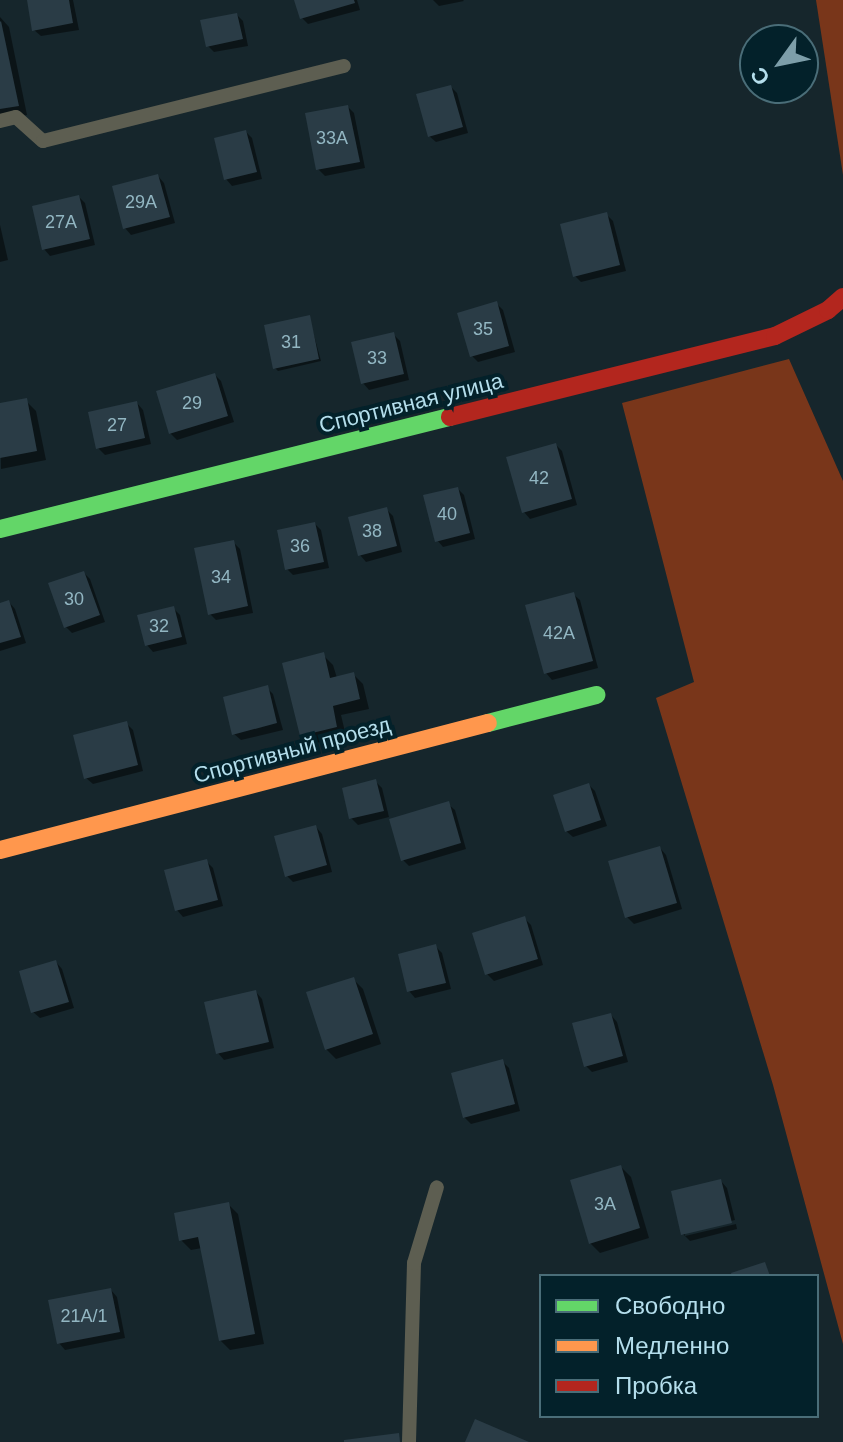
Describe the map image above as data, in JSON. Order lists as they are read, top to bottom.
{
  "streets": {
    "street": ["Спортивная улица", "Спортивный проезд"]
  },
  "house_numbers": [
    "33А",
    "29А",
    "27А",
    "35",
    "31",
    "33",
    "29",
    "27",
    "42",
    "40",
    "38",
    "36",
    "34",
    "30",
    "32",
    "42А",
    "3А",
    "21А/1"
  ],
  "legend": ["Свободно", "Медленно", "Пробка"],
  "north": "bottom left"
}
